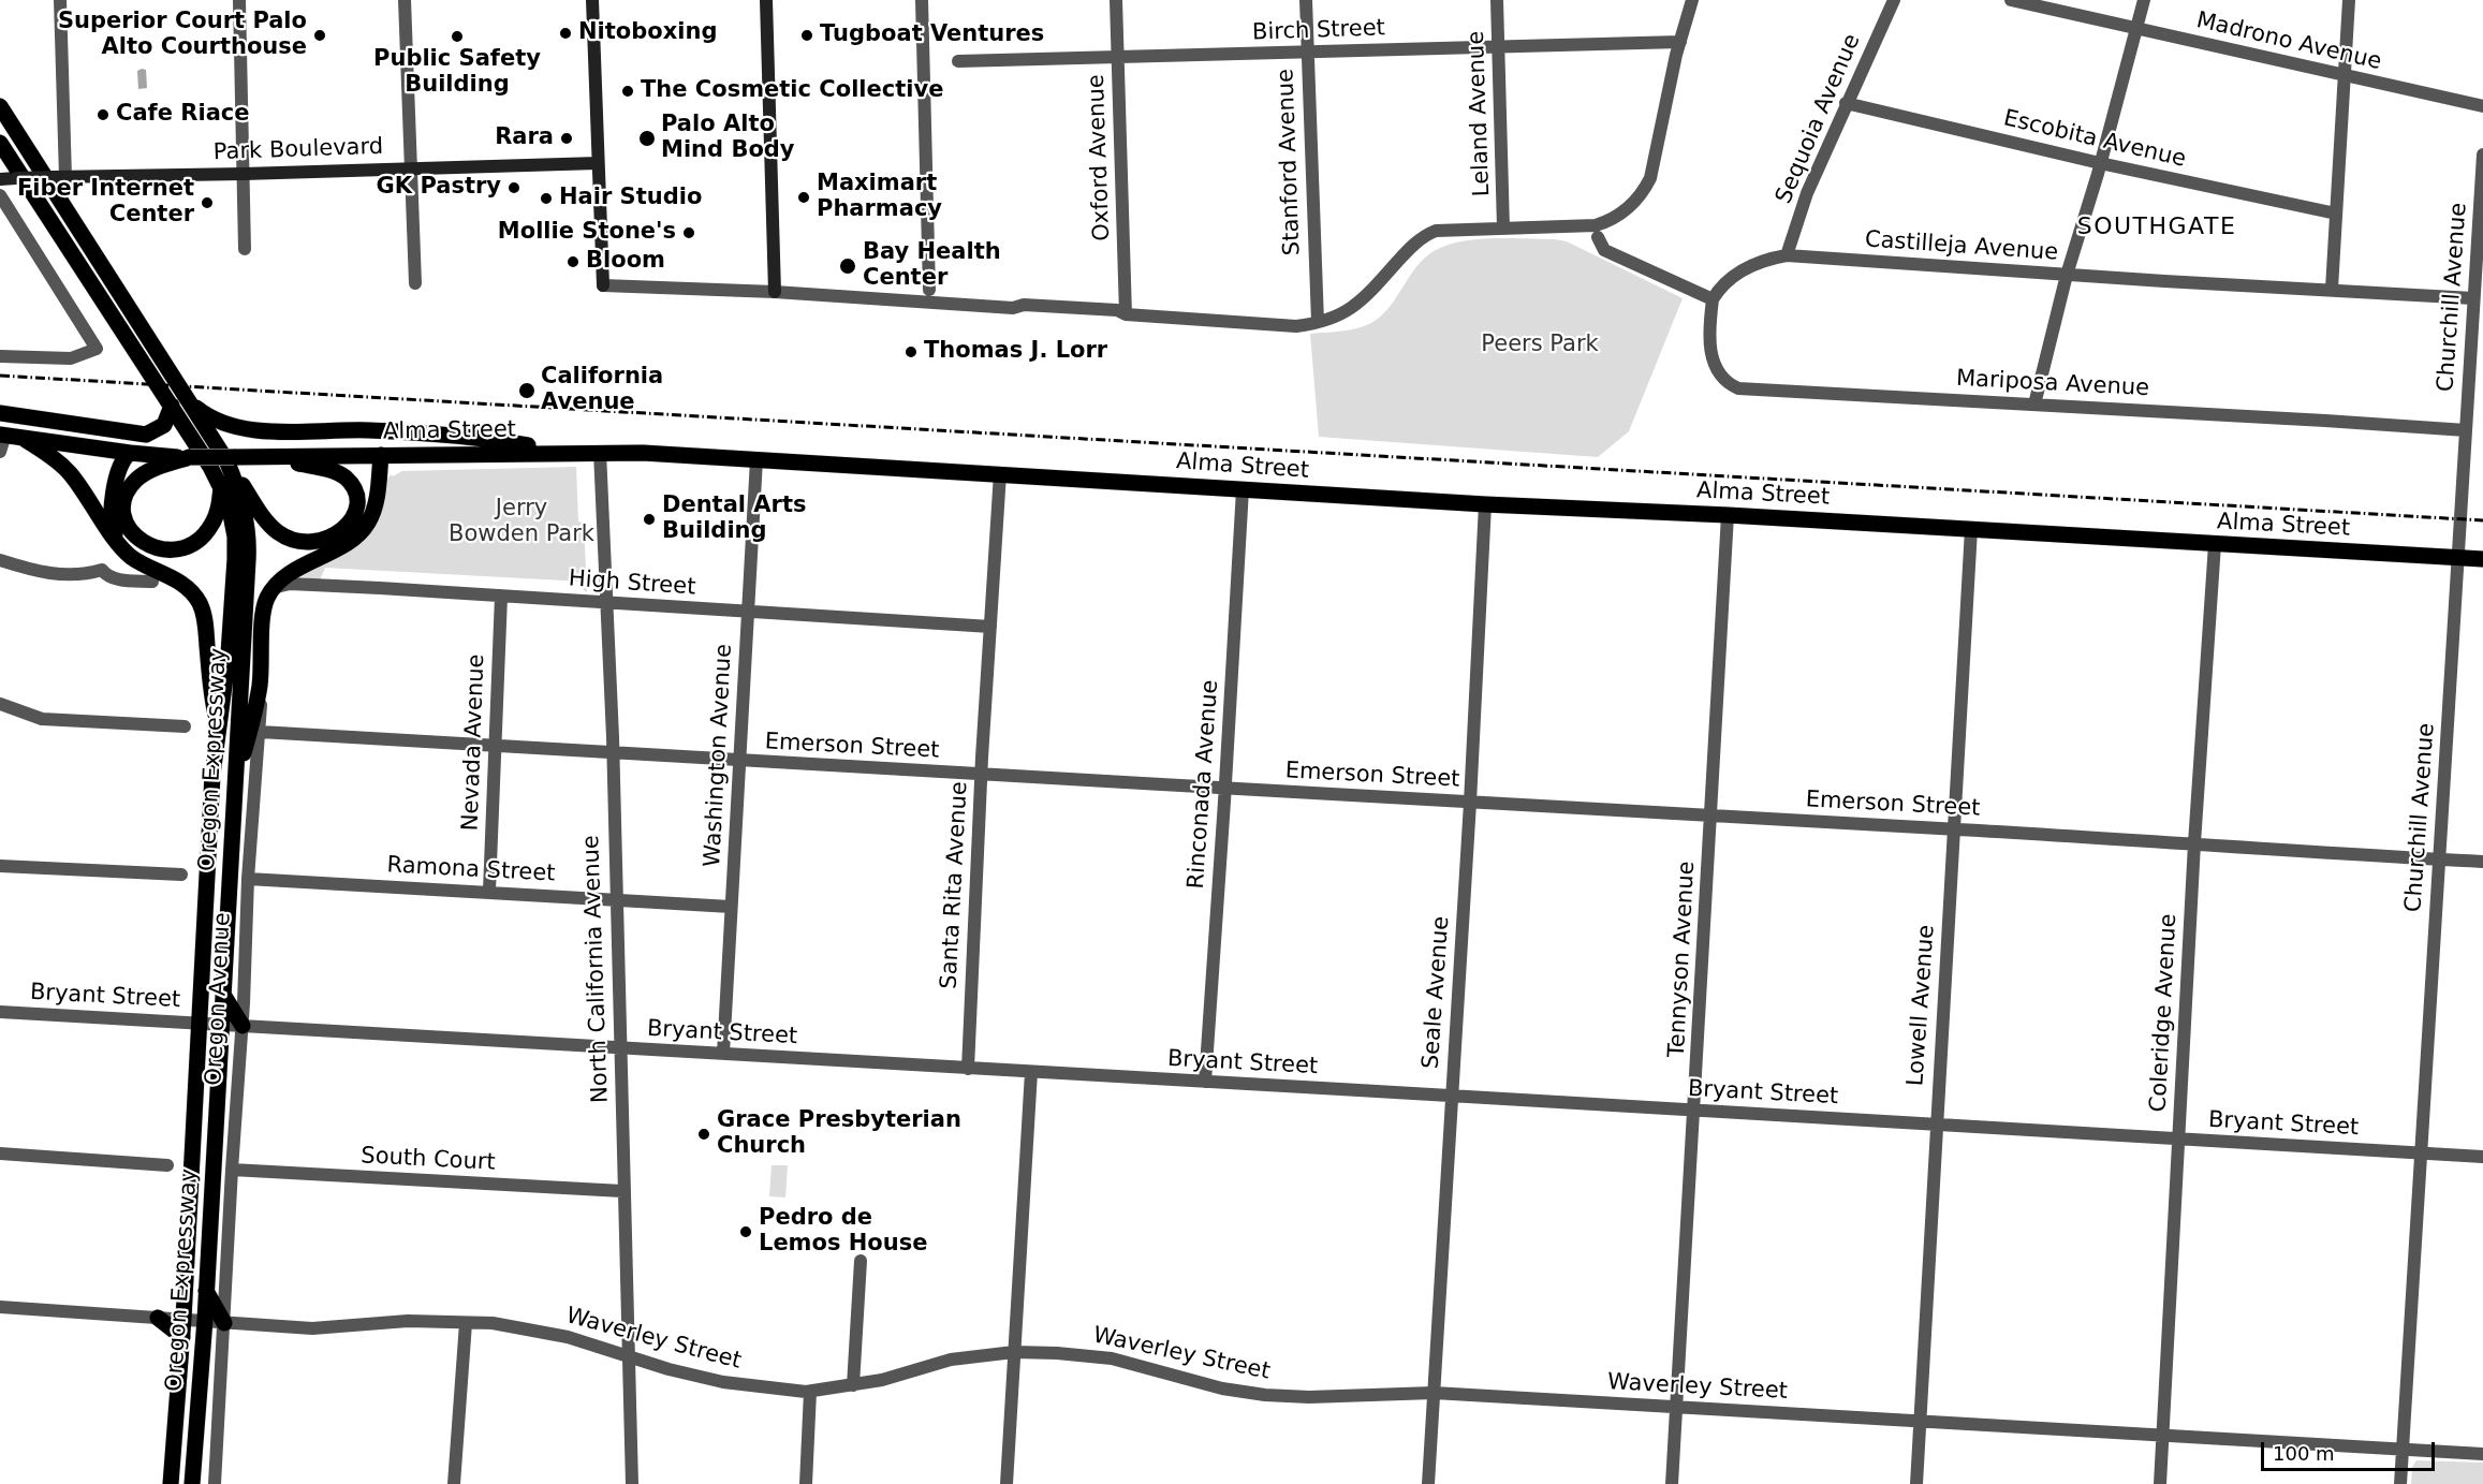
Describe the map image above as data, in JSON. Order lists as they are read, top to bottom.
{
  "streets": {
    "main road": ["Alma Street", "Oregon Expressway", "Oregon Avenue"],
    "street": [
      "Birch Street",
      "Madrono Avenue",
      "Leland Avenue",
      "Sequoia Avenue",
      "Escobita Avenue",
      "Park Boulevard",
      "Oxford Avenue",
      "Stanford Avenue",
      "Castilleja Avenue",
      "Churchill Avenue",
      "Mariposa Avenue",
      "High Street",
      "Nevada Avenue",
      "Emerson Street",
      "Washington Avenue",
      "Rinconada Avenue",
      "Ramona Street",
      "Santa Rita Avenue",
      "Tennyson Avenue",
      "North California Avenue",
      "Seale Avenue",
      "Bryant Street",
      "Lowell Avenue",
      "Coleridge Avenue",
      "South Court",
      "Waverley Street"
    ]
  },
  "crossings": [
    ["Birch Street", "Leland Avenue"],
    ["Birch Street", "Oxford Avenue"],
    ["Birch Street", "Stanford Avenue"],
    ["Sequoia Avenue", "Escobita Avenue"],
    ["Sequoia Avenue", "Castilleja Avenue"],
    ["Castilleja Avenue", "Churchill Avenue"],
    ["Castilleja Avenue", "Mariposa Avenue"],
    ["Churchill Avenue", "Mariposa Avenue"],
    ["Churchill Avenue", "Alma Street"],
    ["Churchill Avenue", "Emerson Street"],
    ["Churchill Avenue", "Bryant Street"],
    ["Churchill Avenue", "Waverley Street"],
    ["Alma Street", "Washington Avenue"],
    ["Alma Street", "Oregon Expressway"],
    ["Alma Street", "Rinconada Avenue"],
    ["Alma Street", "Santa Rita Avenue"],
    ["Alma Street", "Tennyson Avenue"],
    ["Alma Street", "North California Avenue"],
    ["Alma Street", "Seale Avenue"],
    ["Alma Street", "Lowell Avenue"],
    ["Alma Street", "Coleridge Avenue"],
    ["High Street", "Nevada Avenue"],
    ["High Street", "Washington Avenue"],
    ["High Street", "Santa Rita Avenue"],
    ["High Street", "North California Avenue"],
    ["High Street", "Oregon Avenue"],
    ["Nevada Avenue", "Emerson Street"],
    ["Nevada Avenue", "Ramona Street"],
    ["Emerson Street", "Washington Avenue"],
    ["Emerson Street", "Rinconada Avenue"],
    ["Emerson Street", "Santa Rita Avenue"],
    ["Emerson Street", "Tennyson Avenue"],
    ["Emerson Street", "North California Avenue"],
    ["Emerson Street", "Seale Avenue"],
    ["Emerson Street", "Oregon Avenue"],
    ["Emerson Street", "Lowell Avenue"],
    ["Emerson Street", "Coleridge Avenue"],
    ["Washington Avenue", "Ramona Street"],
    ["Washington Avenue", "Bryant Street"],
    ["Oregon Expressway", "Bryant Street"],
    ["Oregon Expressway", "Waverley Street"],
    ["Rinconada Avenue", "Bryant Street"],
    ["Ramona Street", "North California Avenue"],
    ["Ramona Street", "Oregon Avenue"],
    ["Santa Rita Avenue", "Bryant Street"],
    ["Tennyson Avenue", "Bryant Street"],
    ["Tennyson Avenue", "Waverley Street"],
    ["North California Avenue", "Bryant Street"],
    ["North California Avenue", "South Court"],
    ["North California Avenue", "Waverley Street"],
    ["Seale Avenue", "Bryant Street"],
    ["Seale Avenue", "Waverley Street"],
    ["Bryant Street", "Oregon Avenue"],
    ["Bryant Street", "Lowell Avenue"],
    ["Bryant Street", "Coleridge Avenue"],
    ["Oregon Avenue", "South Court"],
    ["Oregon Avenue", "Waverley Street"],
    ["Lowell Avenue", "Waverley Street"],
    ["Coleridge Avenue", "Waverley Street"]
  ],
  "districts": ["SOUTHGATE"],
  "parks": ["Peers Park", "Jerry Bowden Park"],
  "places": [
    "Nitoboxing",
    "Superior Court Palo Alto Courthouse",
    "Tugboat Ventures",
    "Public Safety Building",
    "The Cosmetic Collective",
    "Cafe Riace",
    "Rara",
    "Palo Alto Mind Body",
    "GK Pastry",
    "Maximart Pharmacy",
    "Hair Studio",
    "Fiber Internet Center",
    "Mollie Stone's",
    "Bloom",
    "Bay Health Center",
    "Thomas J. Lorr",
    "California Avenue",
    "Dental Arts Building",
    "Grace Presbyterian Church",
    "Pedro de Lemos House"
  ],
  "scale_bar": "100 m"
}
